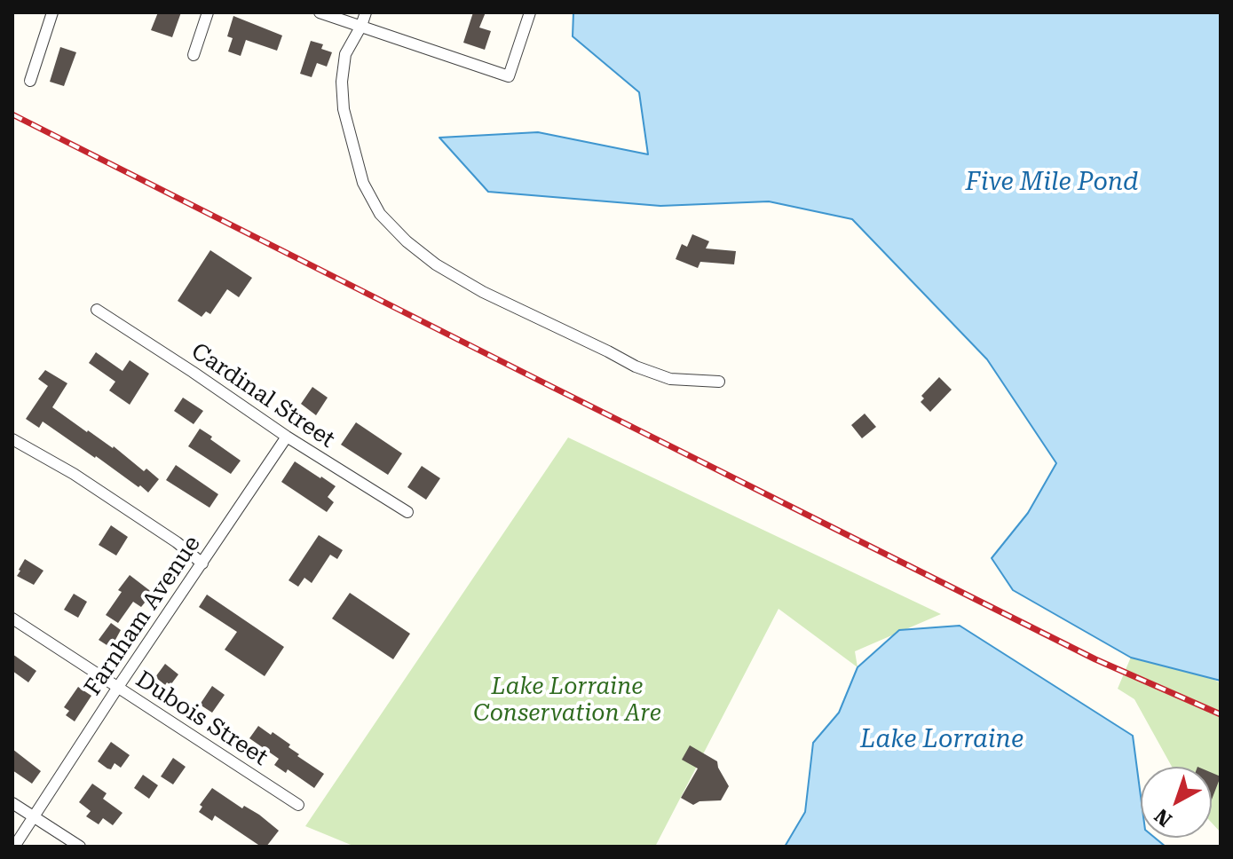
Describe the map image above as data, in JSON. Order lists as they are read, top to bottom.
{
  "streets": {
    "street": ["Cardinal Street", "Farnham Avenue", "Dubois Street"]
  },
  "crossings": [
    ["Cardinal Street", "Farnham Avenue"],
    ["Farnham Avenue", "Dubois Street"]
  ],
  "water": ["Five Mile Pond", "Lake Lorraine"],
  "parks": ["Lake Lorraine Conservation Are"],
  "north": "bottom left"
}
